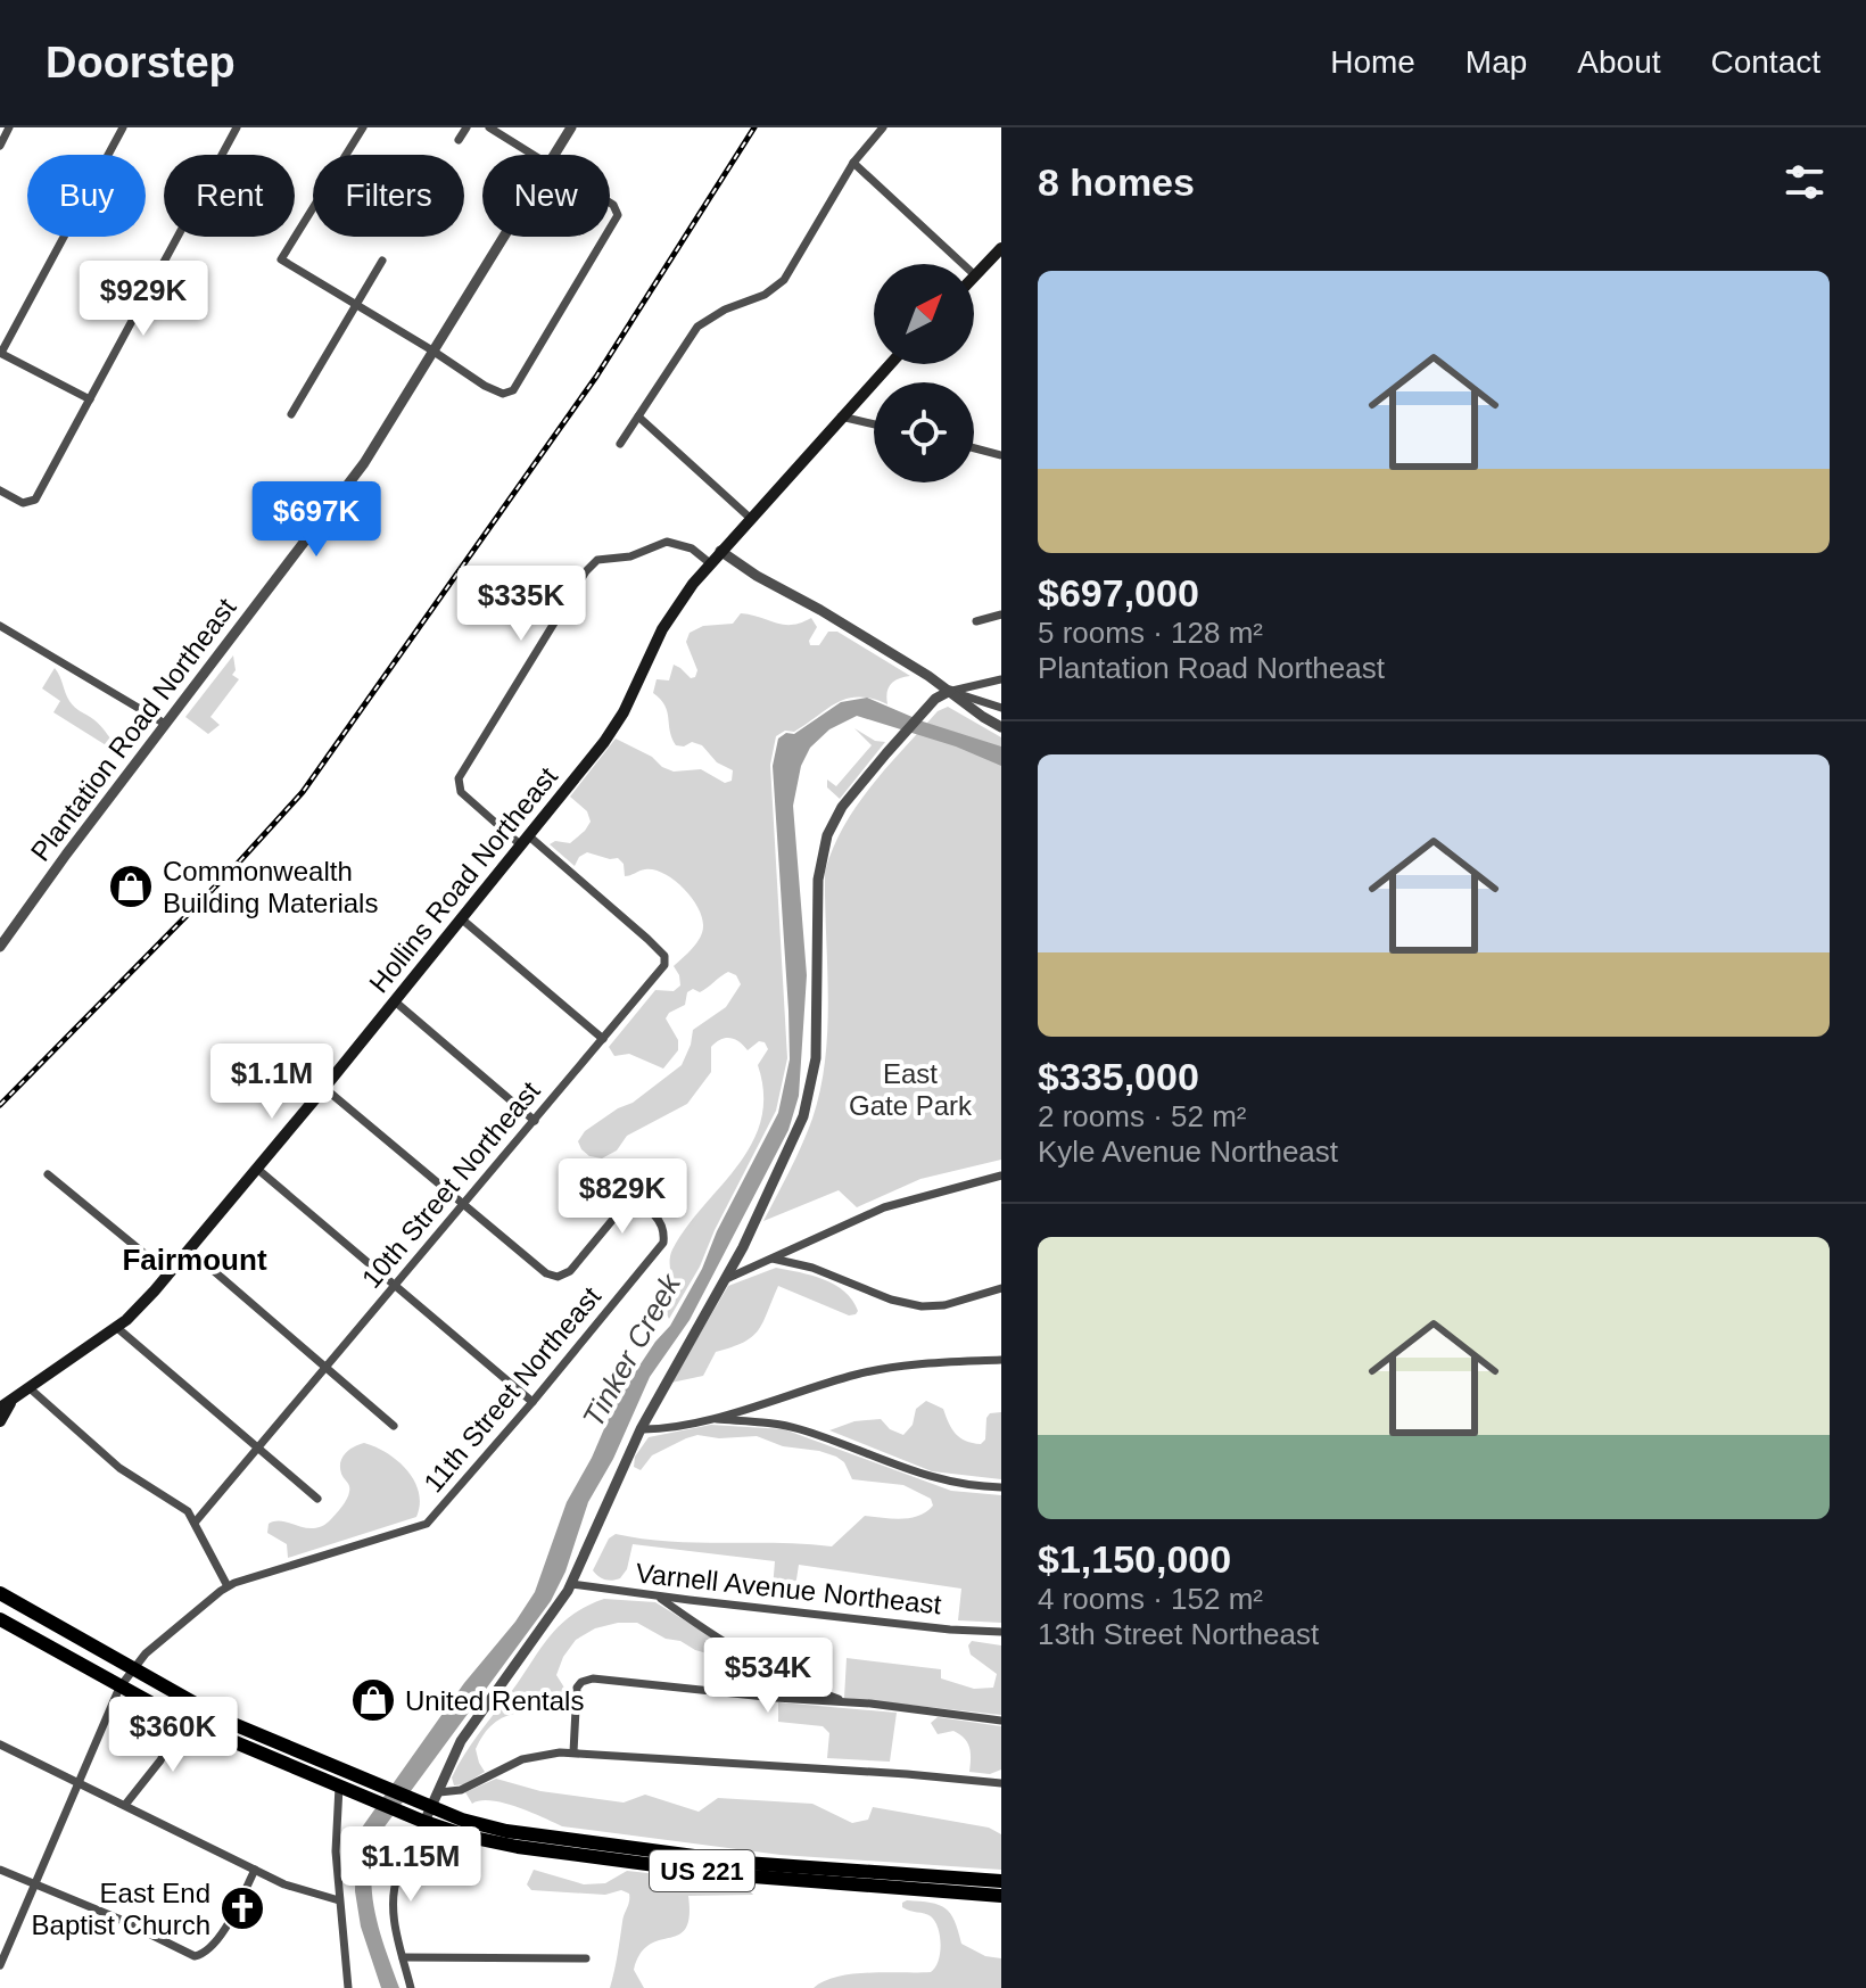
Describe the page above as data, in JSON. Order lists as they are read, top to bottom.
{
  "streets": {
    "highway": ["US 221"],
    "main road": ["Hollins Road Northeast"],
    "street": [
      "Plantation Road Northeast",
      "10th Street Northeast",
      "11th Street Northeast",
      "Varnell Avenue Northeast"
    ]
  },
  "crossings": [
    ["Hollins Road Northeast", "10th Street Northeast"],
    ["10th Street Northeast", "11th Street Northeast"],
    ["11th Street Northeast", "US 221"]
  ],
  "districts": ["Fairmount"],
  "water": ["Tinker Creek"],
  "parks": ["East Gate Park"],
  "places": {
    "shop": ["Commonwealth Building Materials", "United Rentals"],
    "church": ["East End Baptist Church"]
  },
  "north": "top right",
  "page": {
    "header": "Doorstep",
    "nav": [
      "Home",
      "Map",
      "About",
      "Contact"
    ],
    "heading": "8 homes",
    "chip": [
      "Buy",
      "Rent",
      "Filters",
      "New"
    ],
    "list": [
      {
        "name": "$697,000",
        "note": "5 rooms · 128 m² · Plantation Road Northeast"
      },
      {
        "name": "$335,000",
        "note": "2 rooms · 52 m² · Kyle Avenue Northeast"
      },
      {
        "name": "$1,150,000",
        "note": "4 rooms · 152 m² · 13th Street Northeast"
      }
    ],
    "price": [
      "$929K",
      "$697K",
      "$335K",
      "$1.1M",
      "$829K",
      "$534K",
      "$360K",
      "$1.15M"
    ]
  }
}
